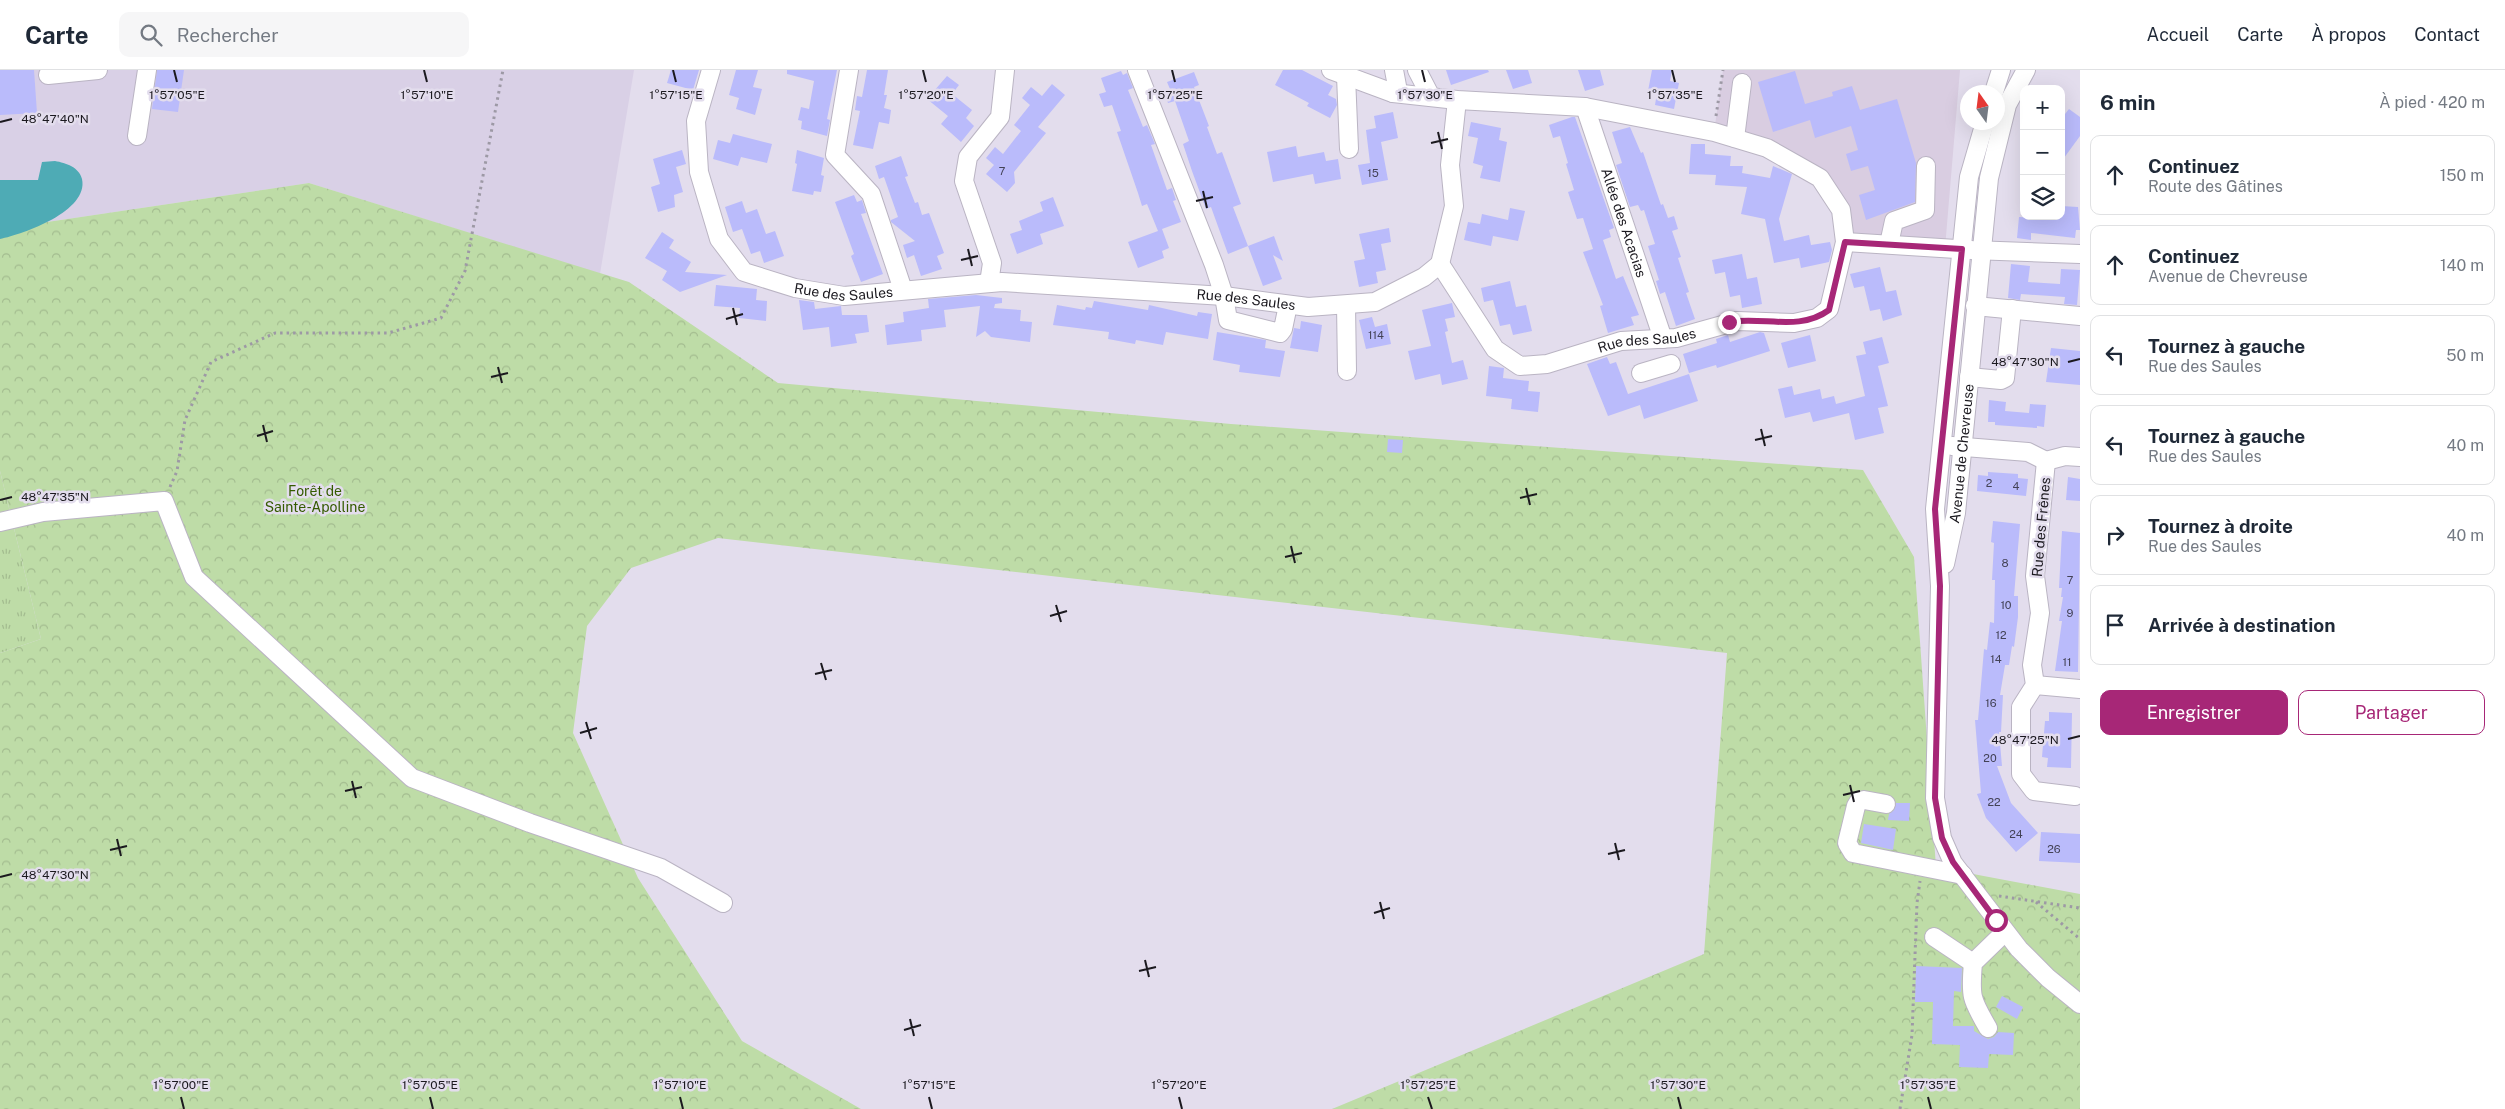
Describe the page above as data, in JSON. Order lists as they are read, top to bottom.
{
  "streets": {
    "street": [
      "Allée des Acacias",
      "Rue des Saules",
      "Avenue de Chevreuse",
      "Rue des Frênes"
    ]
  },
  "crossings": [
    ["Allée des Acacias", "Rue des Saules"]
  ],
  "parks": ["Forêt de Sainte-Apolline"],
  "house_numbers": [
    "7",
    "15",
    "114",
    "2",
    "4",
    "8",
    "7",
    "10",
    "9",
    "12",
    "14",
    "11",
    "16",
    "20",
    "22",
    "24",
    "26"
  ],
  "north": "top",
  "page": {
    "header": "Carte",
    "search": "Rechercher",
    "nav": [
      "Accueil",
      "Carte",
      "À propos",
      "Contact"
    ],
    "heading": ["6 min", "À pied · 420 m"],
    "map_buttons": ["+", "−"],
    "list": [
      ["Continuez", "Route des Gâtines", "150 m"],
      ["Continuez", "Avenue de Chevreuse", "140 m"],
      ["Tournez à gauche", "Rue des Saules", "50 m"],
      ["Tournez à gauche", "Rue des Saules", "40 m"],
      ["Tournez à droite", "Rue des Saules", "40 m"],
      "Arrivée à destination"
    ],
    "buttons": ["Enregistrer", "Partager"]
  },
  "coordinates": [
    "1°57'05\"E",
    "1°57'15\"E",
    "1°57'20\"E",
    "1°57'30\"E",
    "1°57'10\"E",
    "1°57'25\"E",
    "1°57'35\"E",
    "48°47'40\"N",
    "48°47'30\"N",
    "48°47'35\"N",
    "48°47'25\"N",
    "1°57'00\"E"
  ]
}
